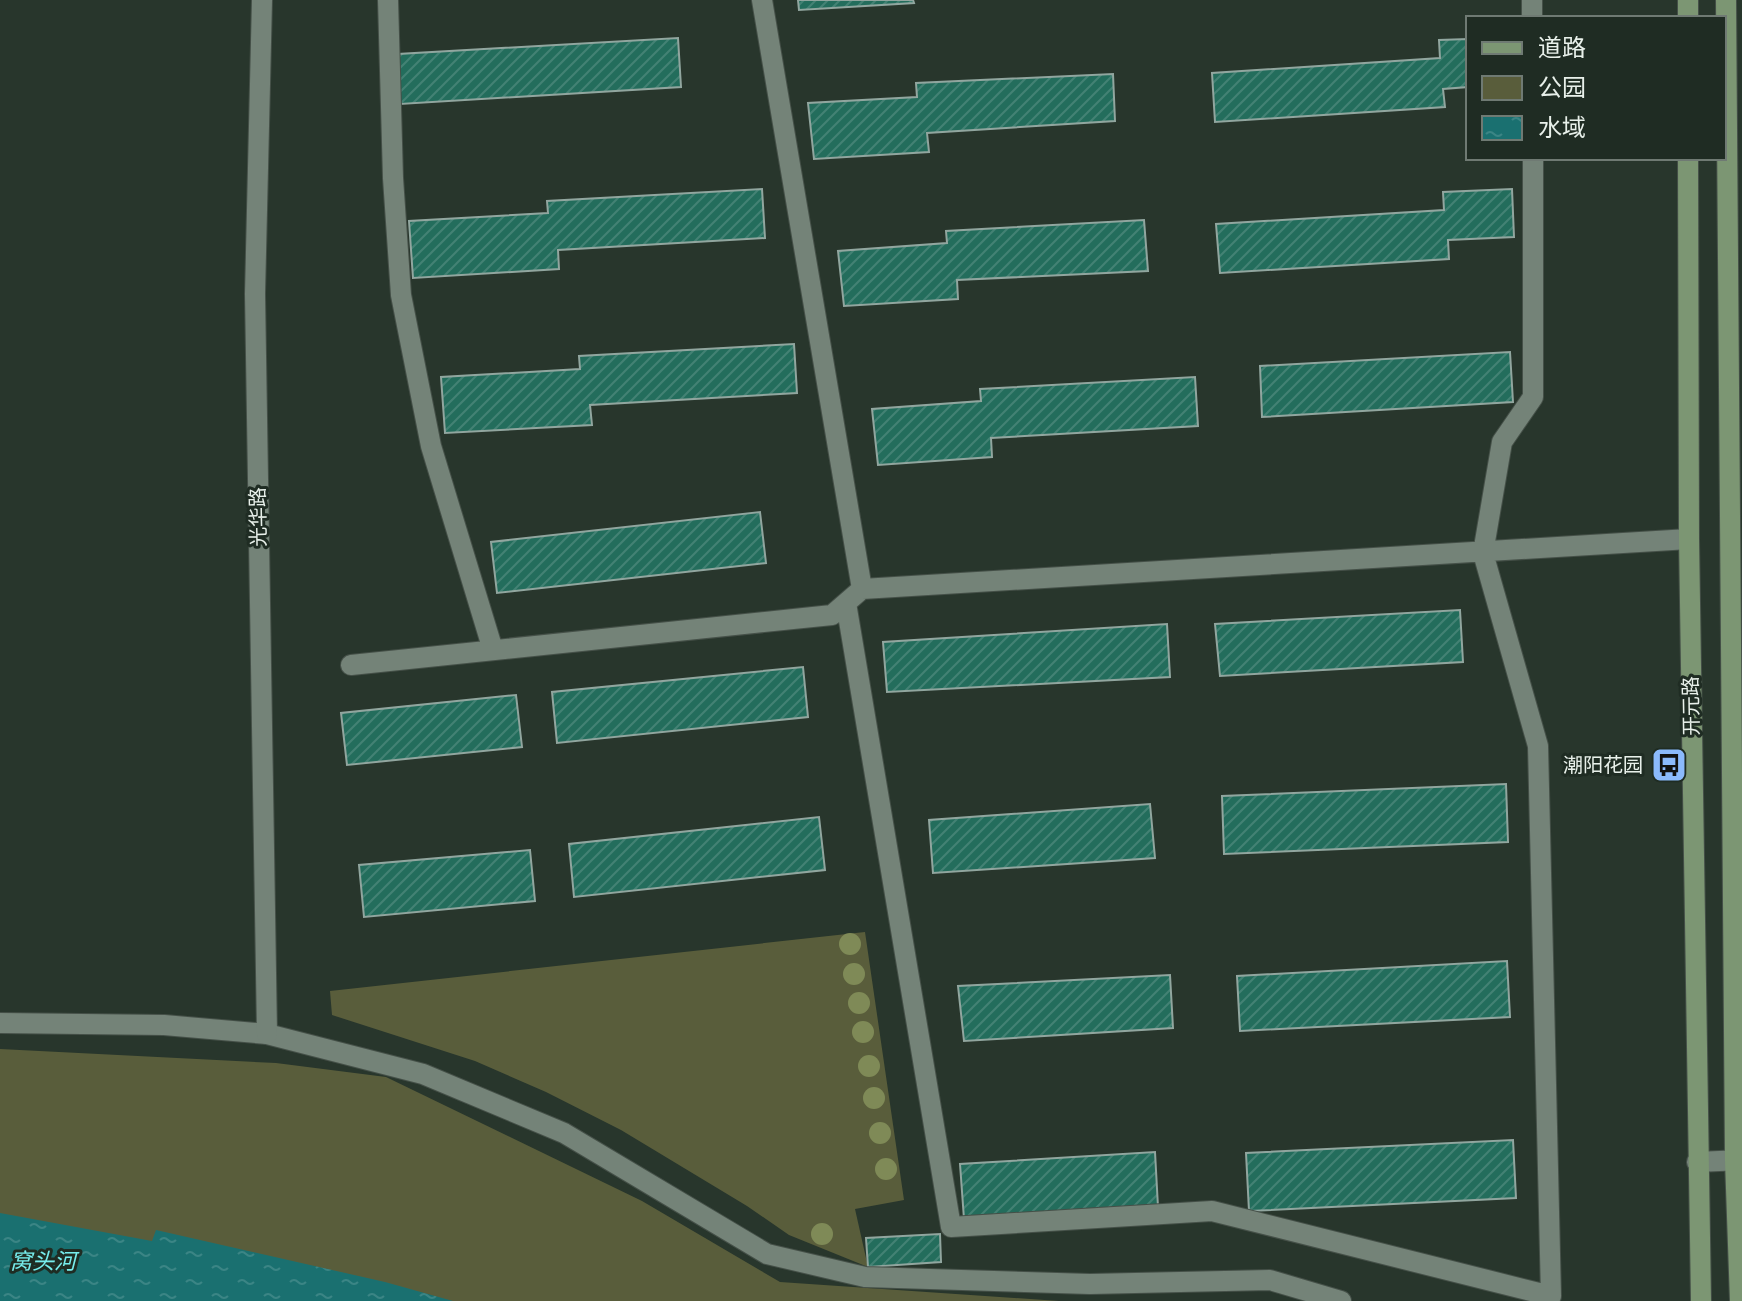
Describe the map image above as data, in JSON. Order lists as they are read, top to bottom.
{
  "streets": {
    "main road": ["开元路"],
    "street": ["光华路"]
  },
  "water": ["窝头河"],
  "places": {
    "bus stop": ["潮阳花园"]
  },
  "legend": ["道路", "公园", "水域"]
}
